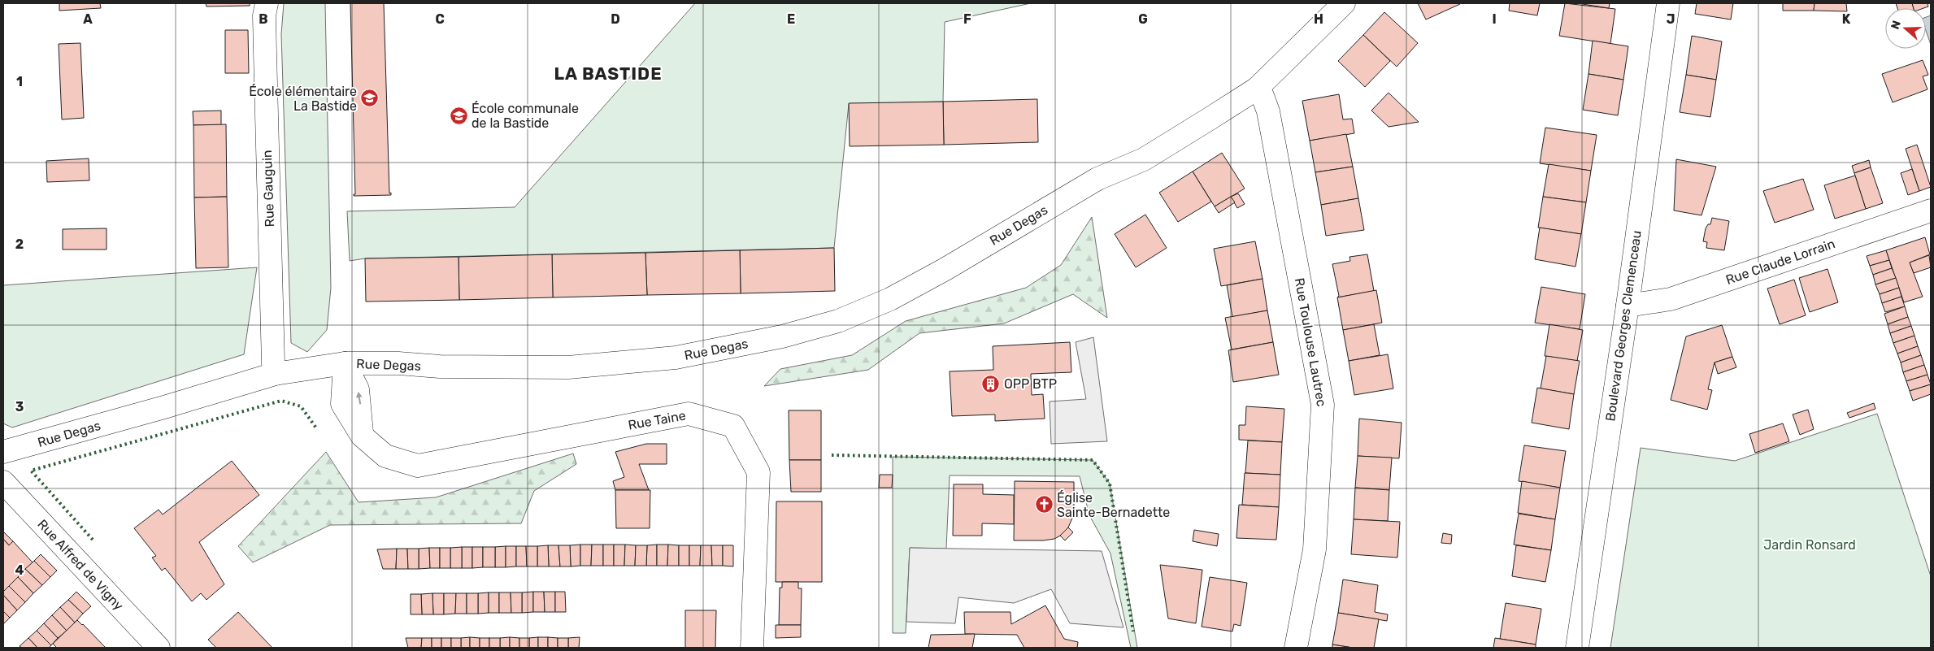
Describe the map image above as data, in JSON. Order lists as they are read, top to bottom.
{
  "streets": {
    "street": [
      "Rue Gauguin",
      "Rue Degas",
      "Rue Claude Lorrain",
      "Boulevard Georges Clemenceau",
      "Rue Toulouse Lautrec",
      "Rue Taine",
      "Rue Alfred de Vigny"
    ]
  },
  "crossings": [
    ["Rue Gauguin", "Rue Degas"],
    ["Rue Degas", "Rue Toulouse Lautrec"],
    ["Rue Degas", "Rue Taine"],
    ["Rue Claude Lorrain", "Boulevard Georges Clemenceau"]
  ],
  "districts": ["LA BASTIDE"],
  "parks": ["Jardin Ronsard"],
  "places": {
    "school or university": ["École élémentaire La Bastide", "École communale de la Bastide"],
    "building": ["OPP BTP"],
    "church": ["Église Sainte-Bernadette"]
  },
  "north": "left",
  "grid": {
    "columns": [
      "A",
      "B",
      "C",
      "D",
      "E",
      "F",
      "G",
      "H",
      "I",
      "J",
      "K"
    ],
    "rows": [
      "1",
      "2",
      "3",
      "4"
    ]
  }
}
